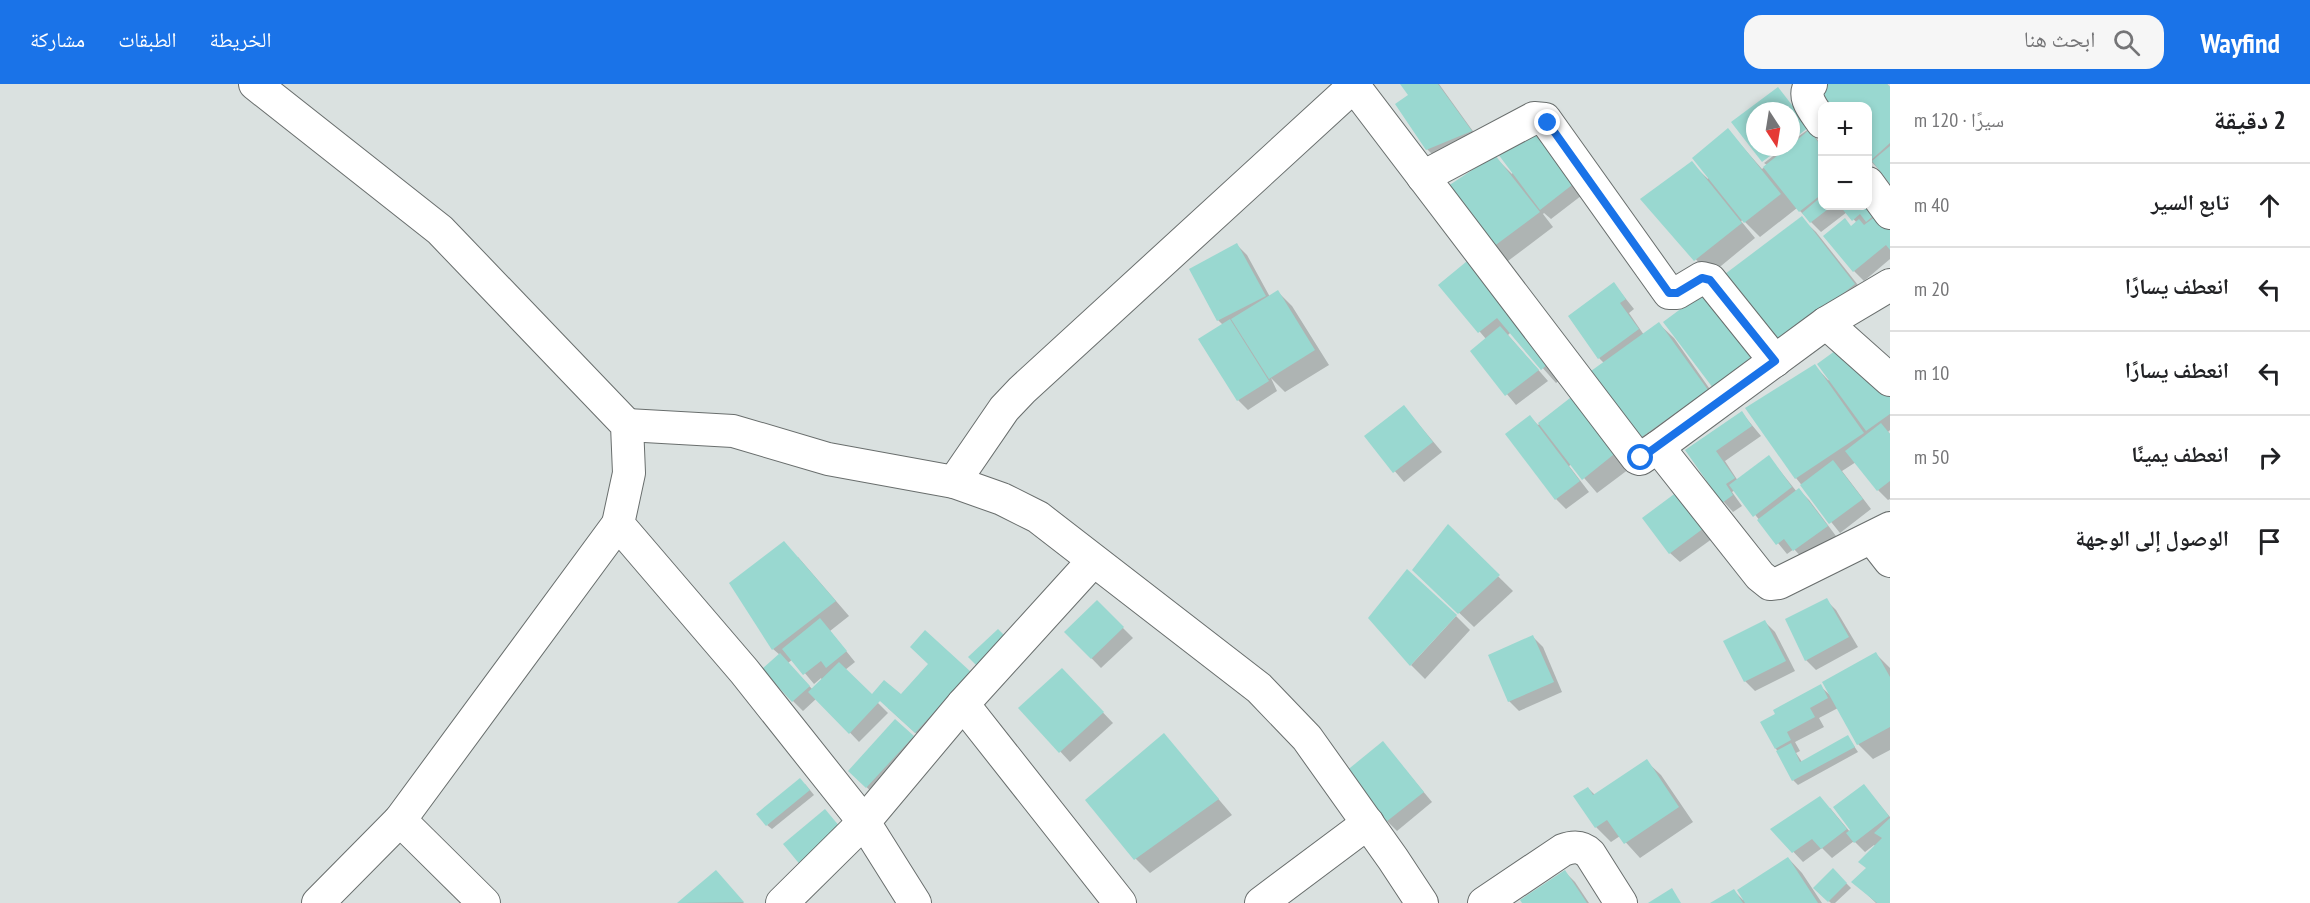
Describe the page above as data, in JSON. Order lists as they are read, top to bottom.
{
  "north": "bottom",
  "page": {
    "header": "Wayfind",
    "search": "ابحث هنا",
    "nav": ["الخريطة", "الطبقات", "مشاركة"],
    "heading": ["2 دقيقة", "سيرًا · 120 m"],
    "map_buttons": ["+", "−"],
    "list": [
      ["تابع السير", "40 m"],
      ["انعطف يسارًا", "20 m"],
      ["انعطف يسارًا", "10 m"],
      ["انعطف يمينًا", "50 m"],
      "الوصول إلى الوجهة"
    ]
  }
}
